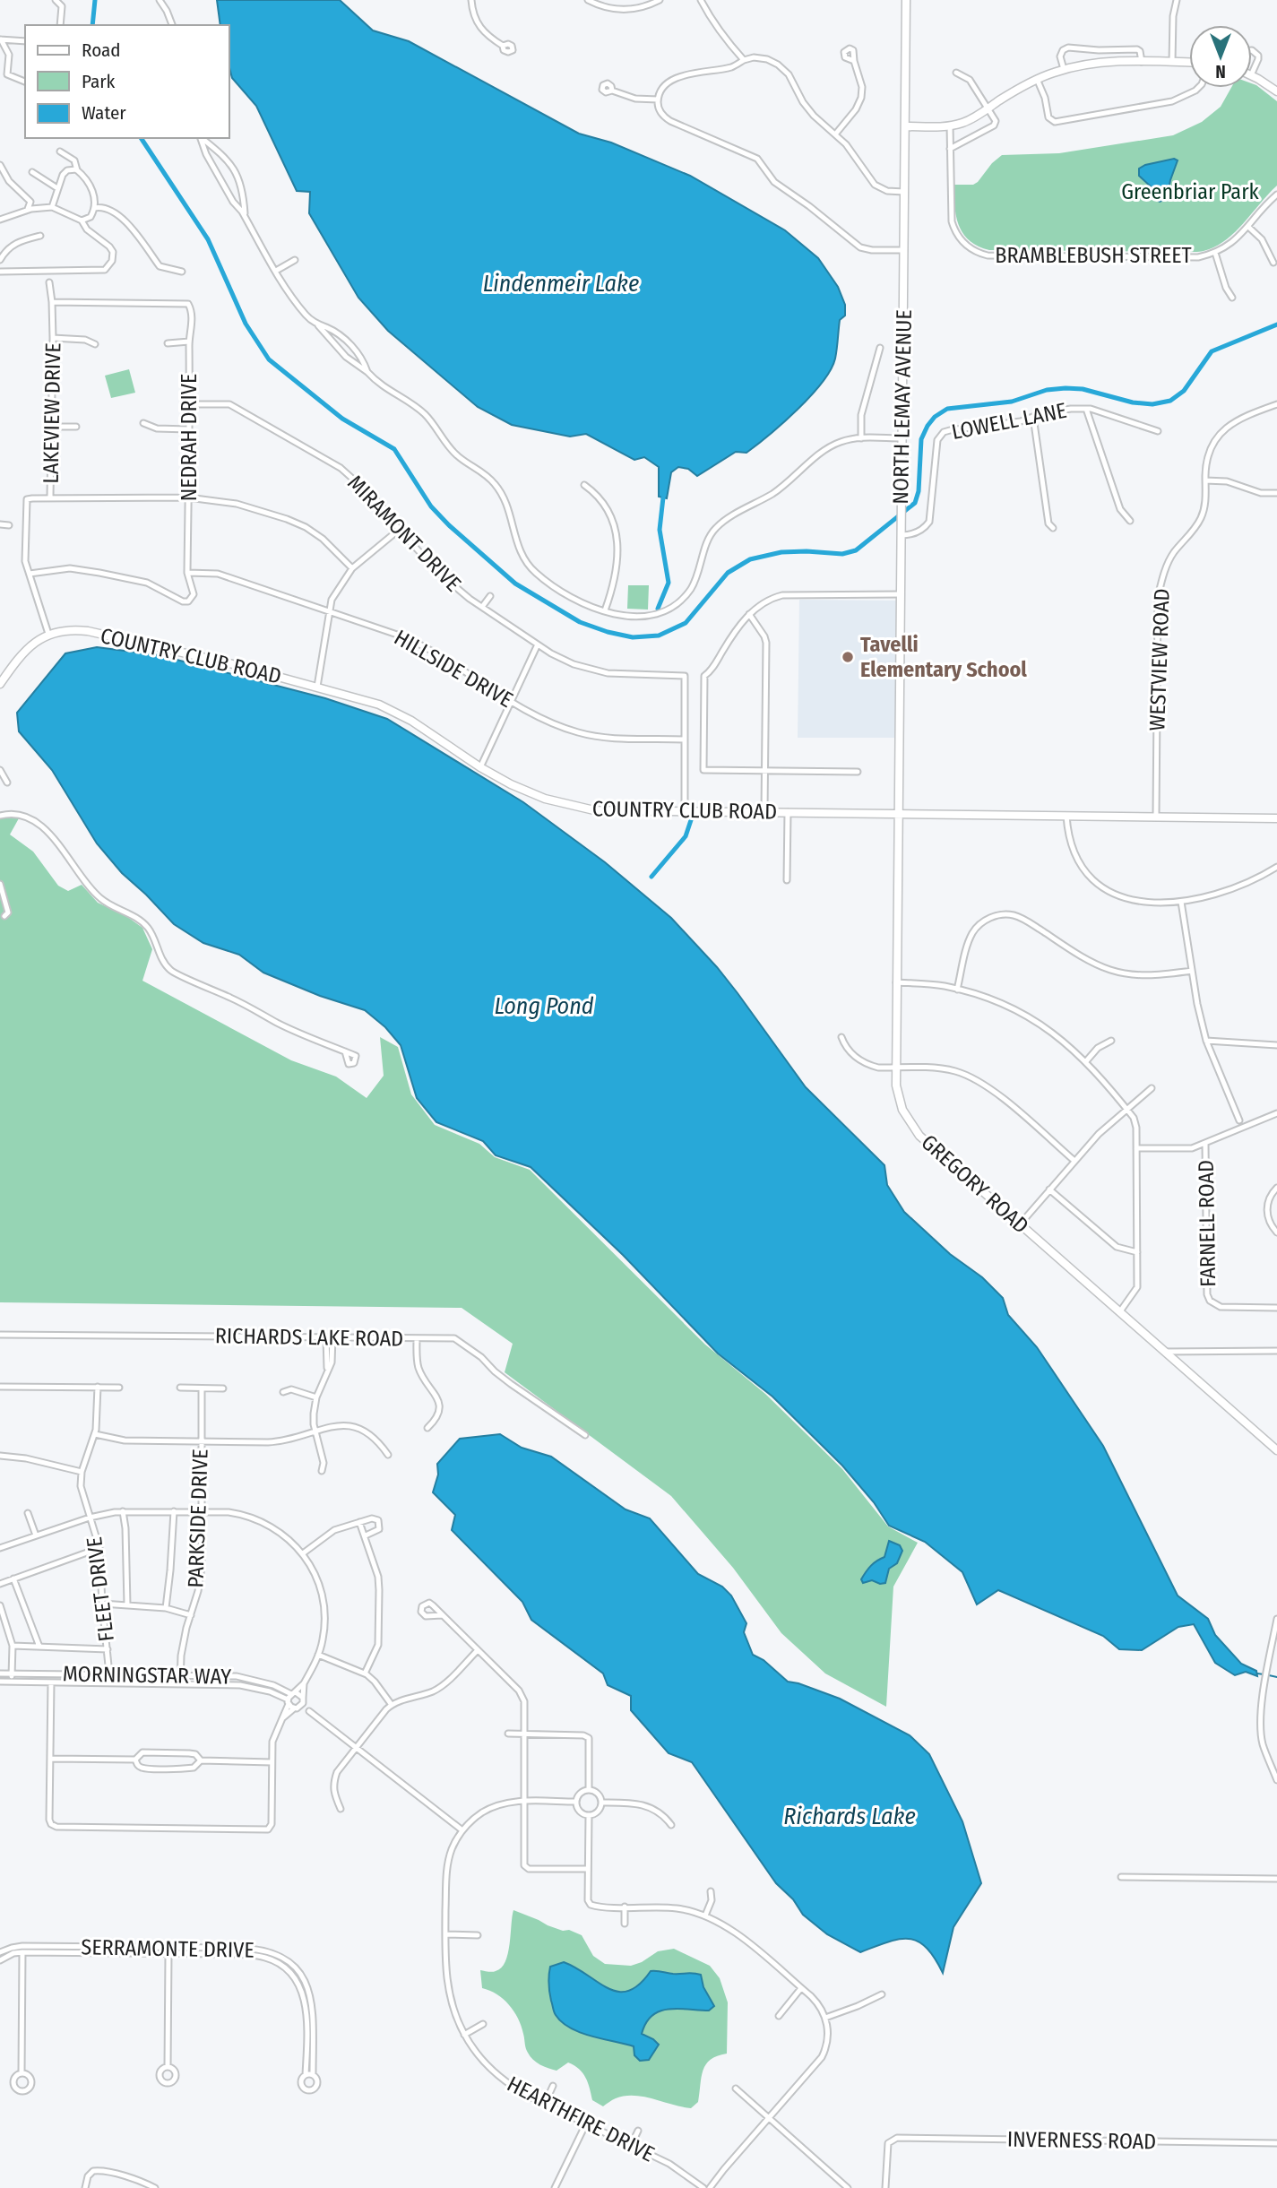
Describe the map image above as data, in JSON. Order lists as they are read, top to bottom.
{
  "streets": {
    "street": [
      "BRAMBLEBUSH STREET",
      "NORTH LEMAY AVENUE",
      "LAKEVIEW DRIVE",
      "LOWELL LANE",
      "NEDRAH DRIVE",
      "MIRAMONT DRIVE",
      "COUNTRY CLUB ROAD",
      "WESTVIEW ROAD",
      "HILLSIDE DRIVE",
      "GREGORY ROAD",
      "FARNELL ROAD",
      "RICHARDS LAKE ROAD",
      "PARKSIDE DRIVE",
      "FLEET DRIVE",
      "MORNINGSTAR WAY",
      "SERRAMONTE DRIVE",
      "HEARTHFIRE DRIVE",
      "INVERNESS ROAD"
    ]
  },
  "crossings": [
    ["NORTH LEMAY AVENUE", "LOWELL LANE"],
    ["NORTH LEMAY AVENUE", "COUNTRY CLUB ROAD"],
    ["NORTH LEMAY AVENUE", "GREGORY ROAD"],
    ["LAKEVIEW DRIVE", "NEDRAH DRIVE"],
    ["LAKEVIEW DRIVE", "COUNTRY CLUB ROAD"],
    ["NEDRAH DRIVE", "MIRAMONT DRIVE"],
    ["NEDRAH DRIVE", "HILLSIDE DRIVE"],
    ["MIRAMONT DRIVE", "HILLSIDE DRIVE"],
    ["COUNTRY CLUB ROAD", "WESTVIEW ROAD"],
    ["COUNTRY CLUB ROAD", "GREGORY ROAD"],
    ["PARKSIDE DRIVE", "MORNINGSTAR WAY"],
    ["FLEET DRIVE", "MORNINGSTAR WAY"],
    ["MORNINGSTAR WAY", "HEARTHFIRE DRIVE"]
  ],
  "water": ["Lindenmeir Lake", "Long Pond", "Richards Lake"],
  "parks": ["Greenbriar Park"],
  "places": ["Tavelli Elementary School"],
  "legend": ["Road", "Park", "Water"],
  "north": "bottom"
}
